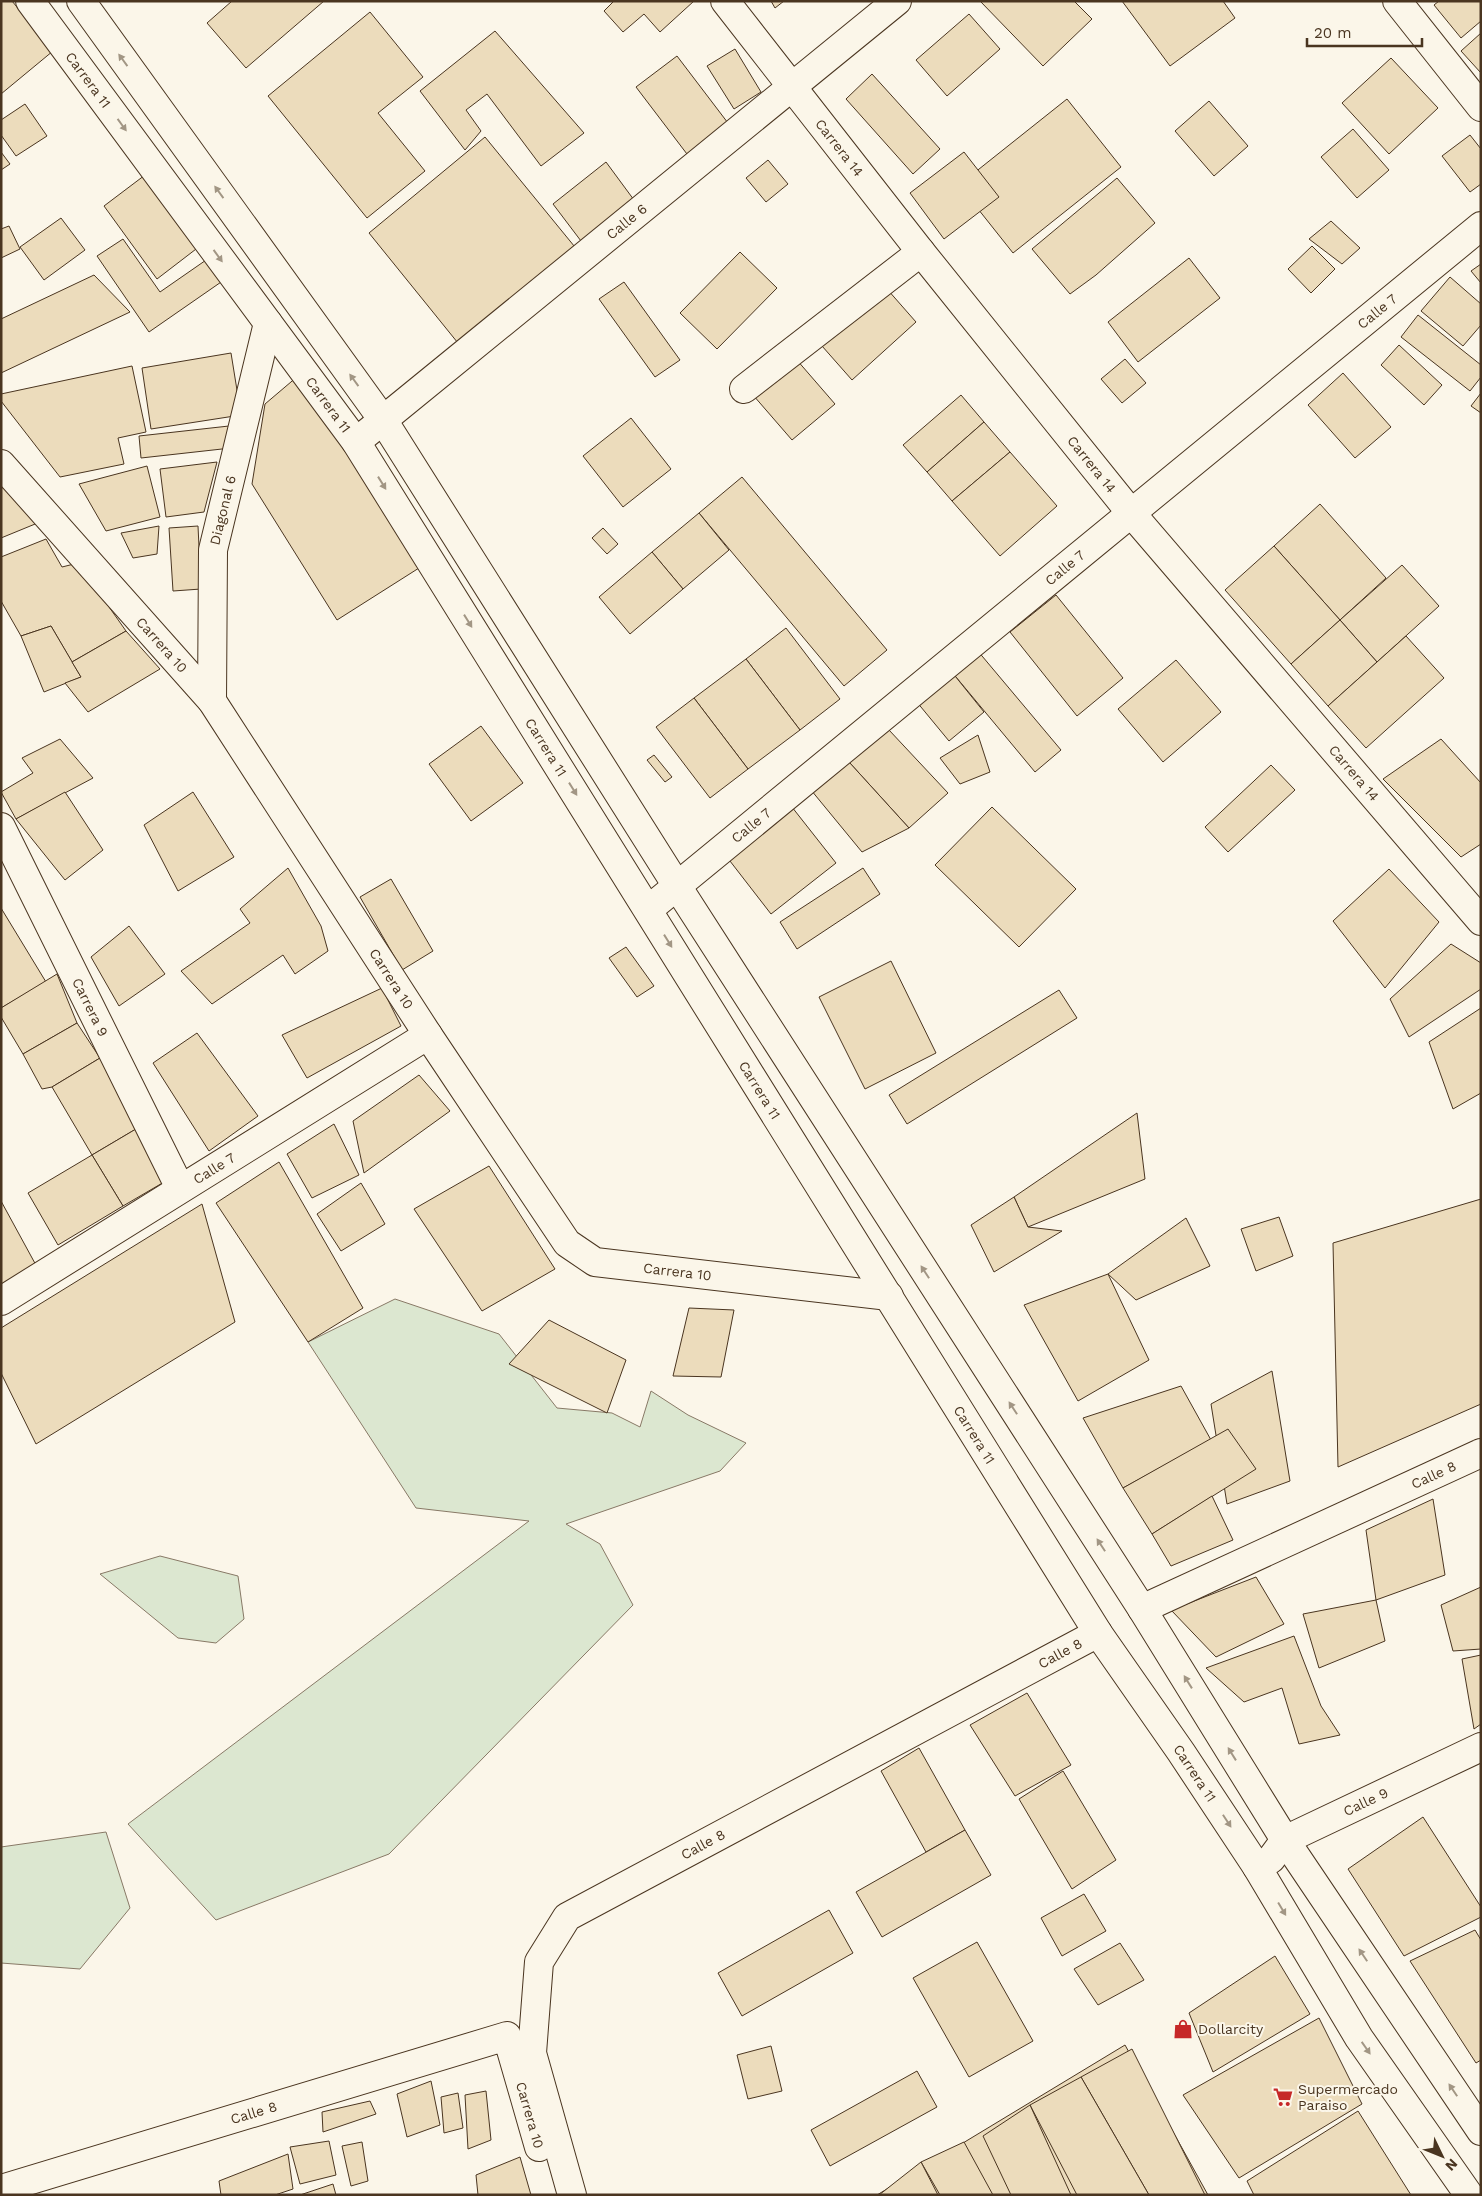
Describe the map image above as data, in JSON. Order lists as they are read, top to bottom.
{
  "streets": {
    "street": [
      "Carrera 11",
      "Carrera 14",
      "Calle 6",
      "Calle 7",
      "Diagonal 6",
      "Carrera 10",
      "Carrera 9",
      "Calle 8",
      "Calle 9"
    ]
  },
  "crossings": [
    ["Carrera 11", "Calle 6"],
    ["Carrera 11", "Calle 7"],
    ["Carrera 11", "Diagonal 6"],
    ["Carrera 11", "Carrera 10"],
    ["Carrera 11", "Calle 8"],
    ["Carrera 11", "Calle 9"],
    ["Carrera 14", "Calle 6"],
    ["Carrera 14", "Calle 7"],
    ["Calle 7", "Carrera 10"],
    ["Calle 7", "Carrera 9"],
    ["Diagonal 6", "Carrera 10"],
    ["Carrera 10", "Calle 8"]
  ],
  "places": {
    "shop": ["Dollarcity"],
    "supermarket": ["Supermercado Paraiso"]
  },
  "scale_bar": "20 m",
  "north": "bottom right"
}
